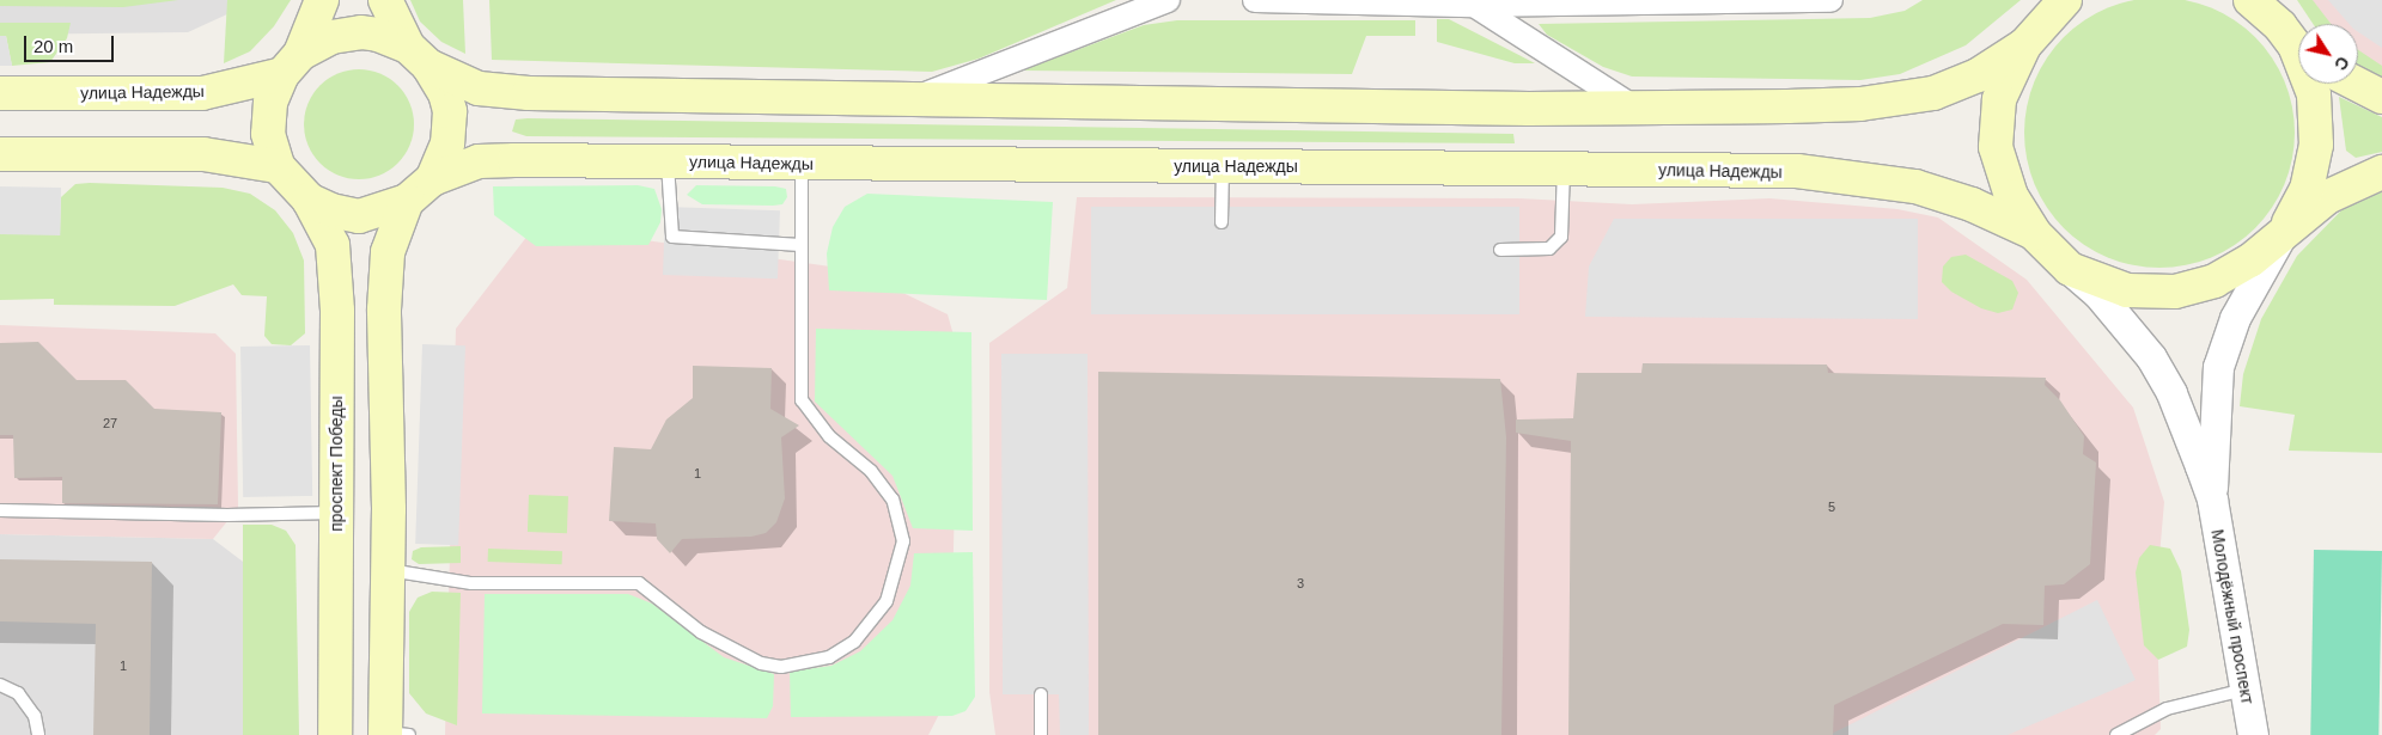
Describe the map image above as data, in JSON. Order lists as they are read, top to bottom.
{
  "streets": {
    "main road": ["улица Надежды", "проспект Победы", "Молодёжный проспект"]
  },
  "crossings": [
    ["улица Надежды", "проспект Победы"],
    ["улица Надежды", "Молодёжный проспект"]
  ],
  "house_numbers": [
    "27",
    "1",
    "5",
    "3",
    "1"
  ],
  "scale_bar": "20 m",
  "north": "bottom right"
}
